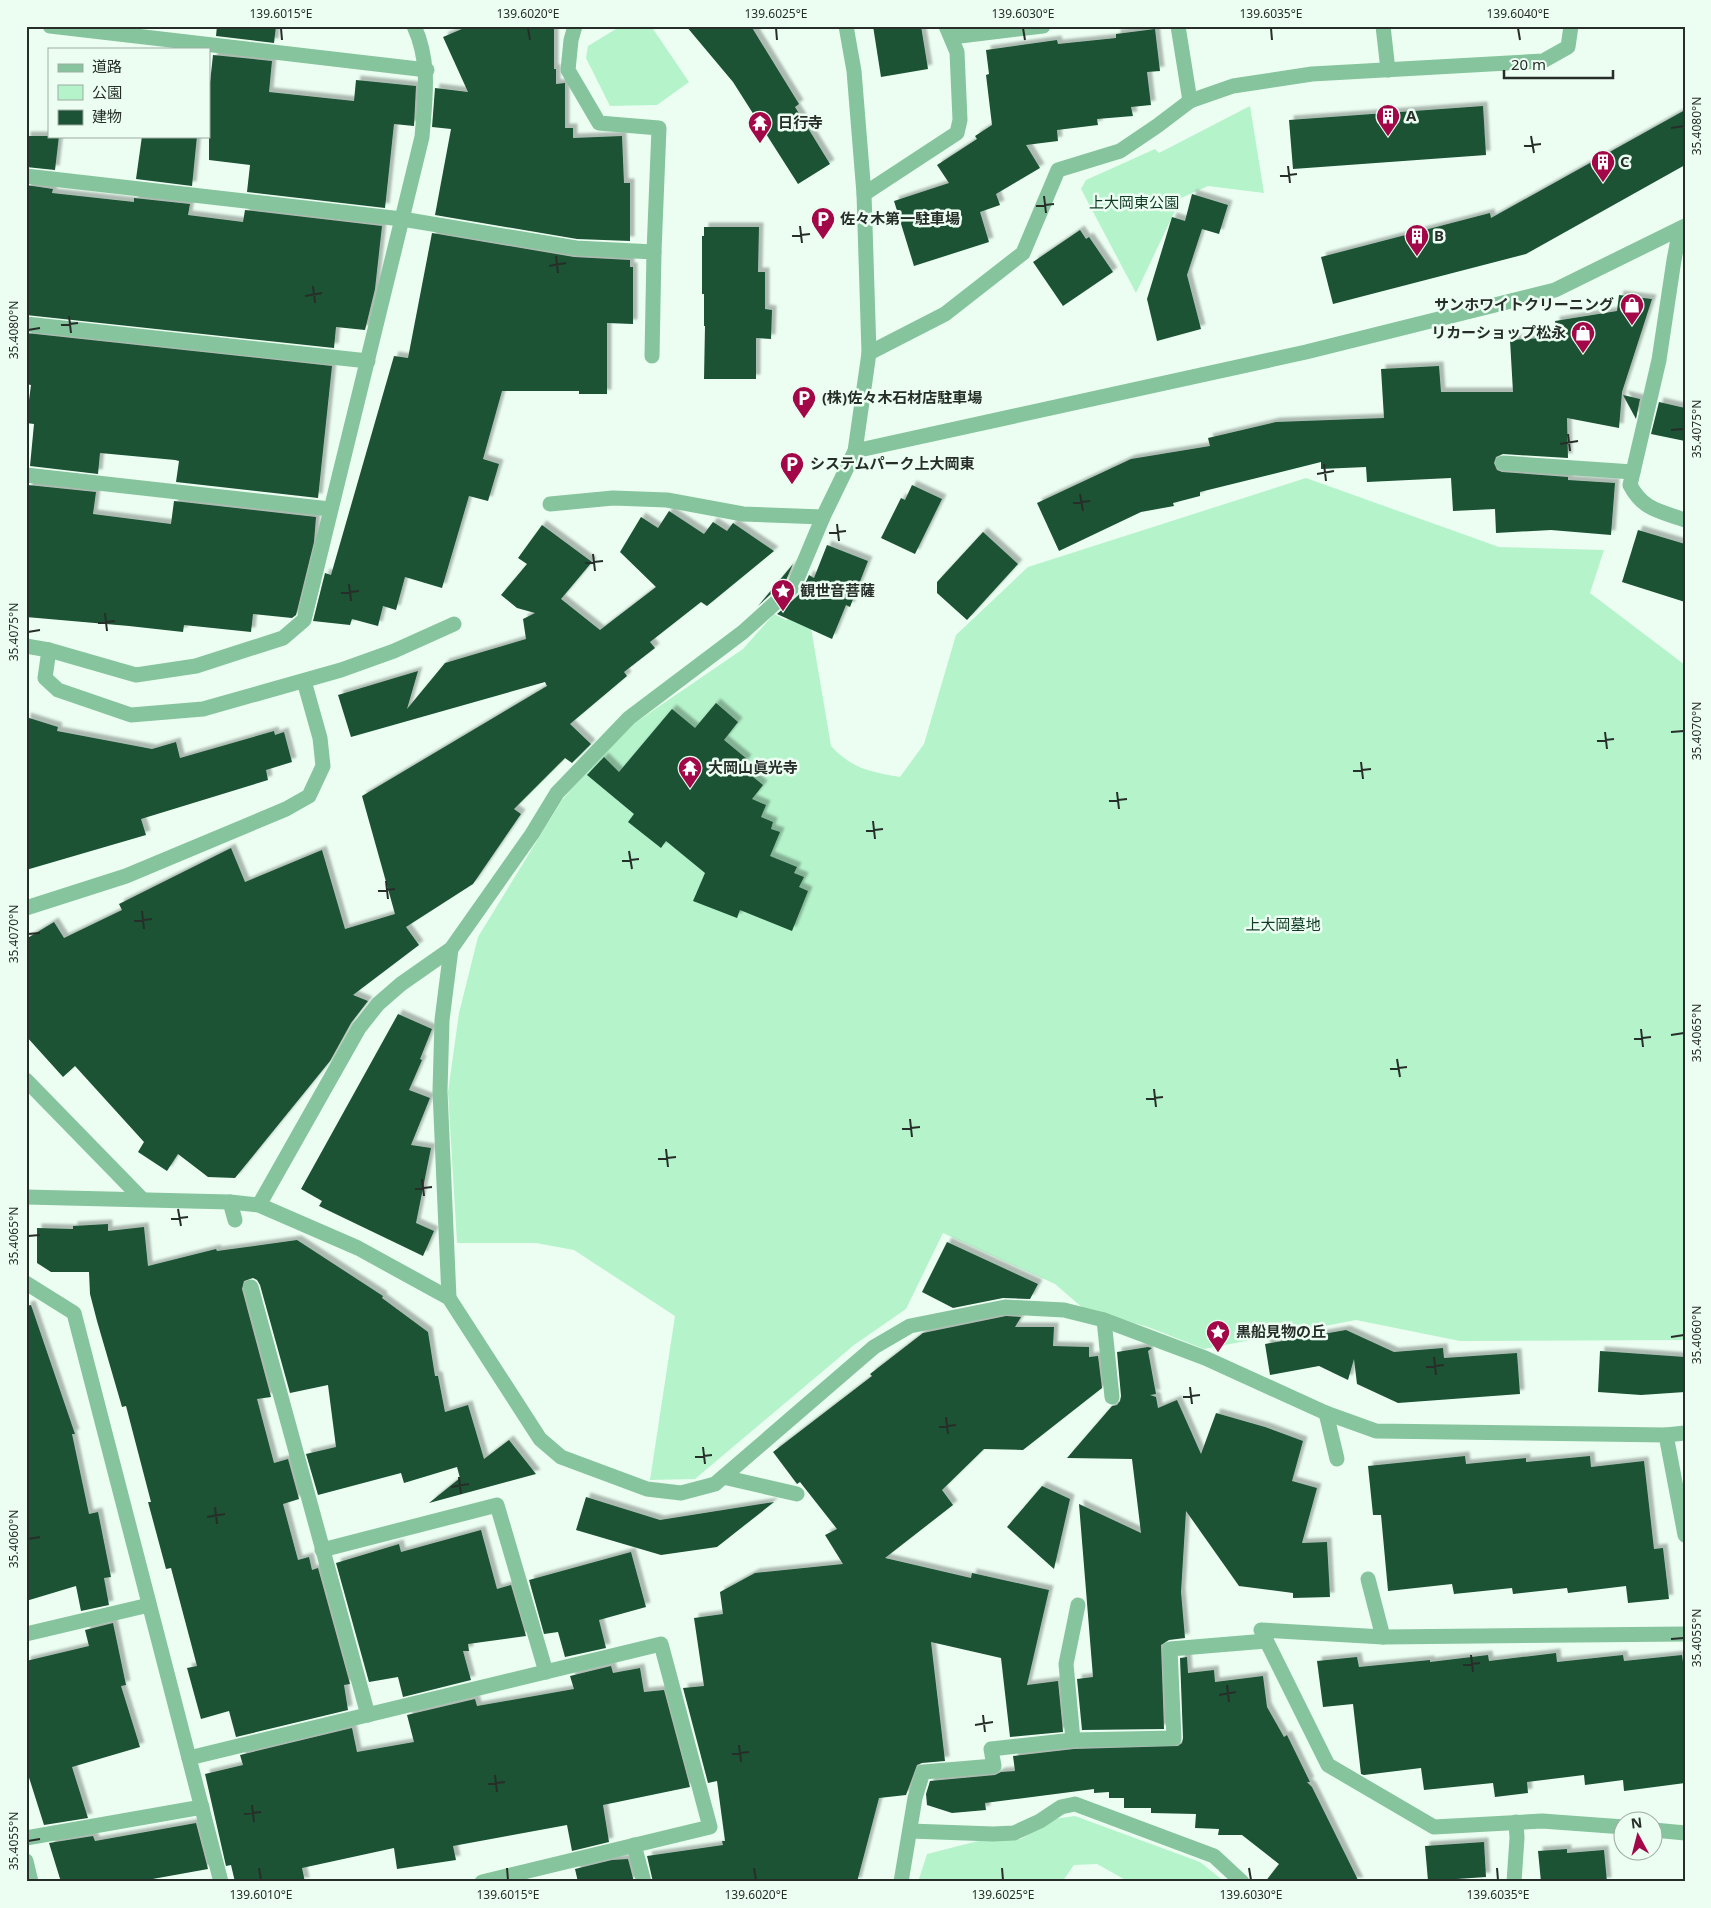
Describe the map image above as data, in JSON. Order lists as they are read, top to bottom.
{
  "parks": ["上大岡東公園", "上大岡墓地"],
  "places": {
    "building": ["A", "C", "B"],
    "temple": ["日行寺", "大岡山眞光寺"],
    "parking": ["佐々木第一駐車場", "(株)佐々木石材店駐車場", "システムパーク上大岡東"],
    "shop": ["サンホワイトクリーニング", "リカーショップ松永"],
    "place": ["観世音菩薩", "黒船見物の丘"]
  },
  "legend": ["道路", "公園", "建物"],
  "scale_bar": "20 m",
  "north": "top",
  "coordinates": [
    "139.6015°E",
    "139.6020°E",
    "139.6025°E",
    "139.6030°E",
    "139.6035°E",
    "139.6040°E",
    "35.4080°N",
    "35.4075°N",
    "35.4070°N",
    "35.4065°N",
    "35.4060°N",
    "35.4055°N",
    "139.6010°E"
  ]
}
